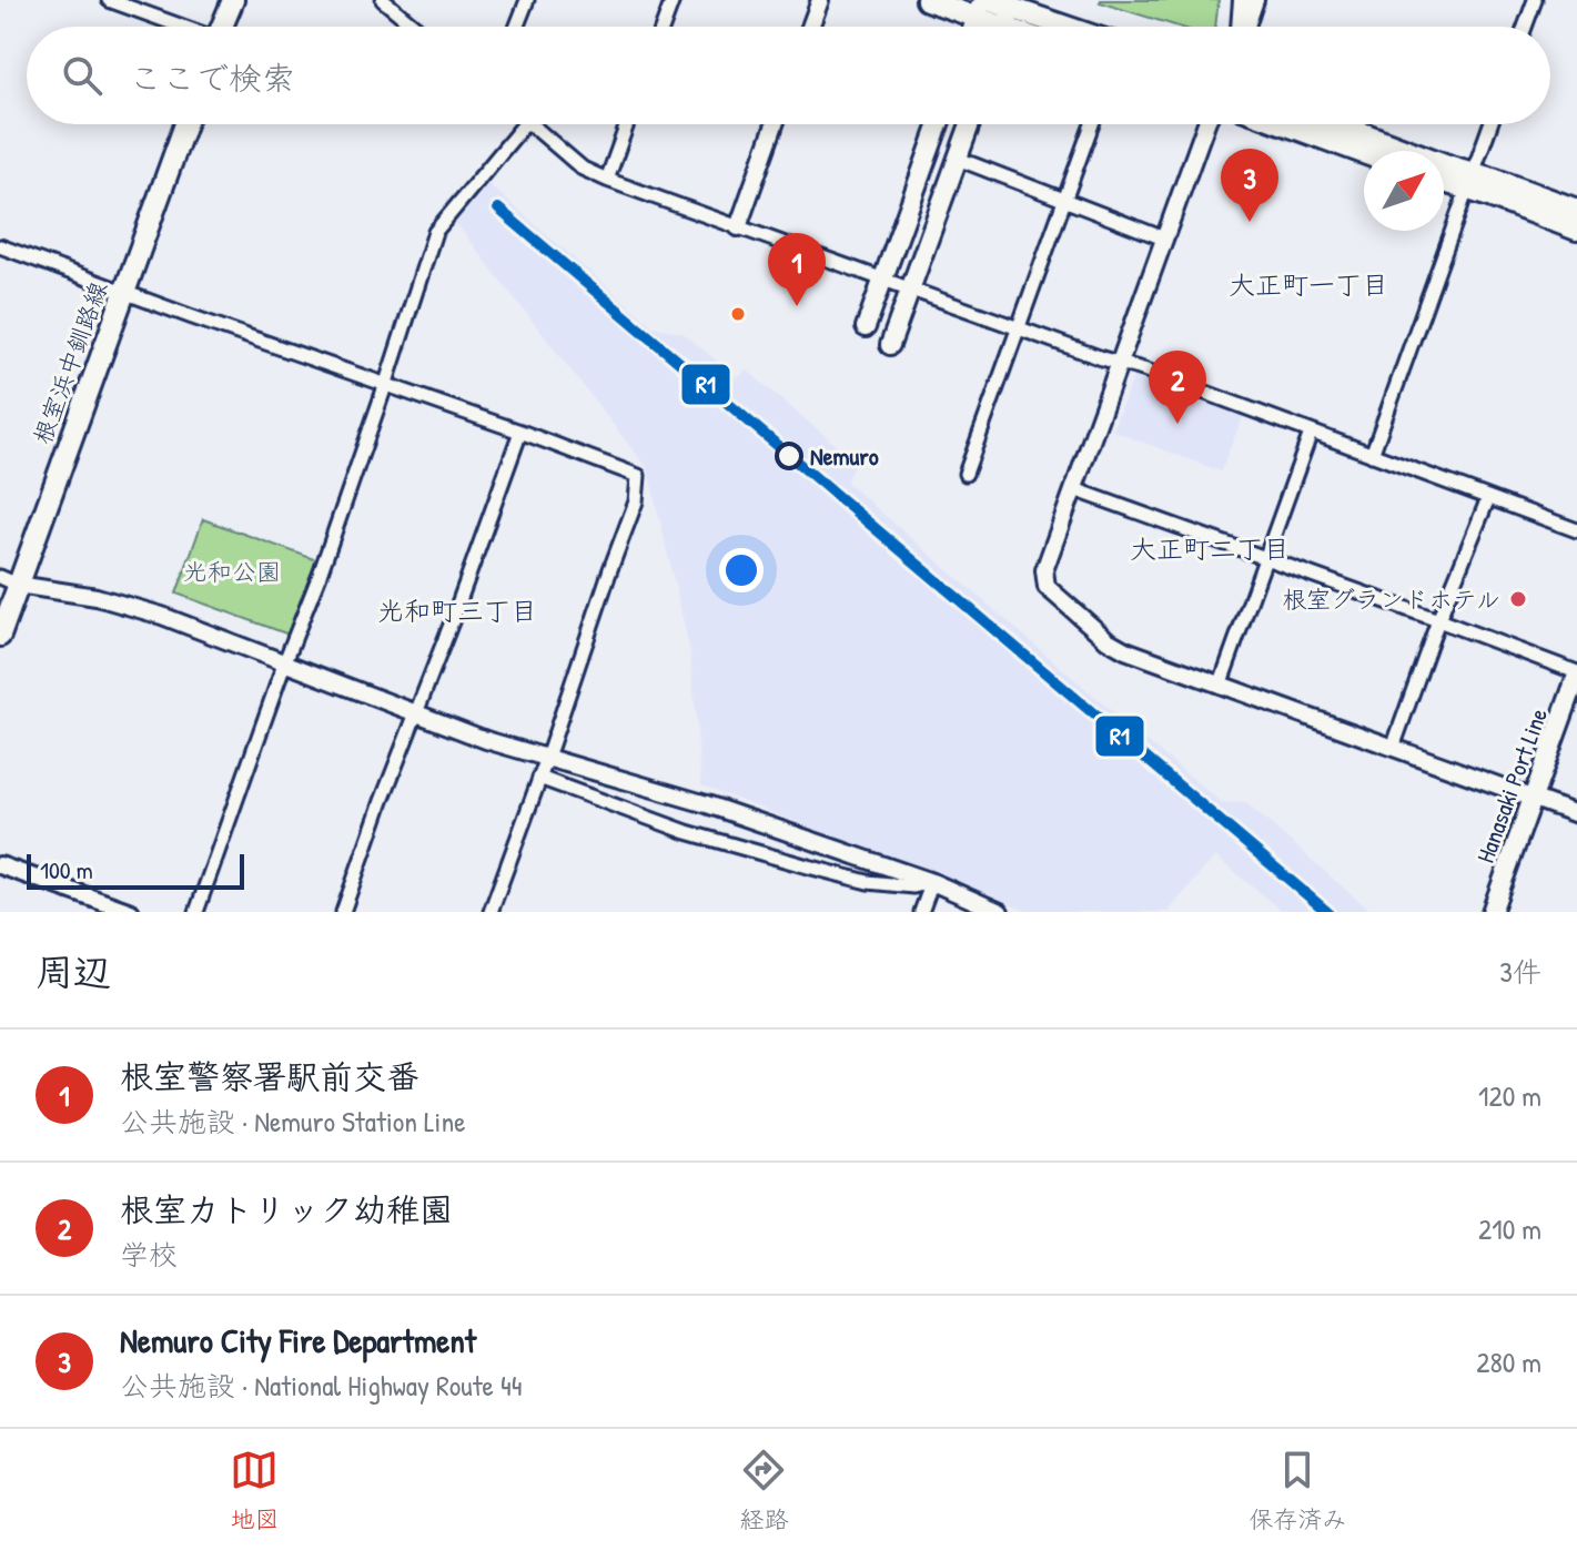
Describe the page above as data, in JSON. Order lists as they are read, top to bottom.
{
  "streets": {
    "main road": ["根室浜中釧路線", "Hanasaki Port Line"]
  },
  "districts": ["大正町一丁目", "大正町二丁目", "光和町三丁目"],
  "parks": ["光和公園"],
  "places": ["Nemuro", "根室グランドホテル"],
  "lines": ["transit line R1"],
  "scale_bar": "100 m",
  "north": "top right",
  "page": {
    "search": "ここで検索",
    "pins": ["3", "1", "2"],
    "scale": "100 m",
    "heading": ["周辺", "3件"],
    "list": [
      {
        "mark": "1",
        "name": "根室警察署駅前交番",
        "note": "公共施設 · Nemuro Station Line",
        "value": "120 m"
      },
      {
        "mark": "2",
        "name": "根室カトリック幼稚園",
        "note": "学校",
        "value": "210 m"
      },
      {
        "mark": "3",
        "name": "Nemuro City Fire Department",
        "note": "公共施設 · National Highway Route 44",
        "value": "280 m"
      }
    ],
    "nav": ["地図", "経路", "保存済み"]
  }
}
